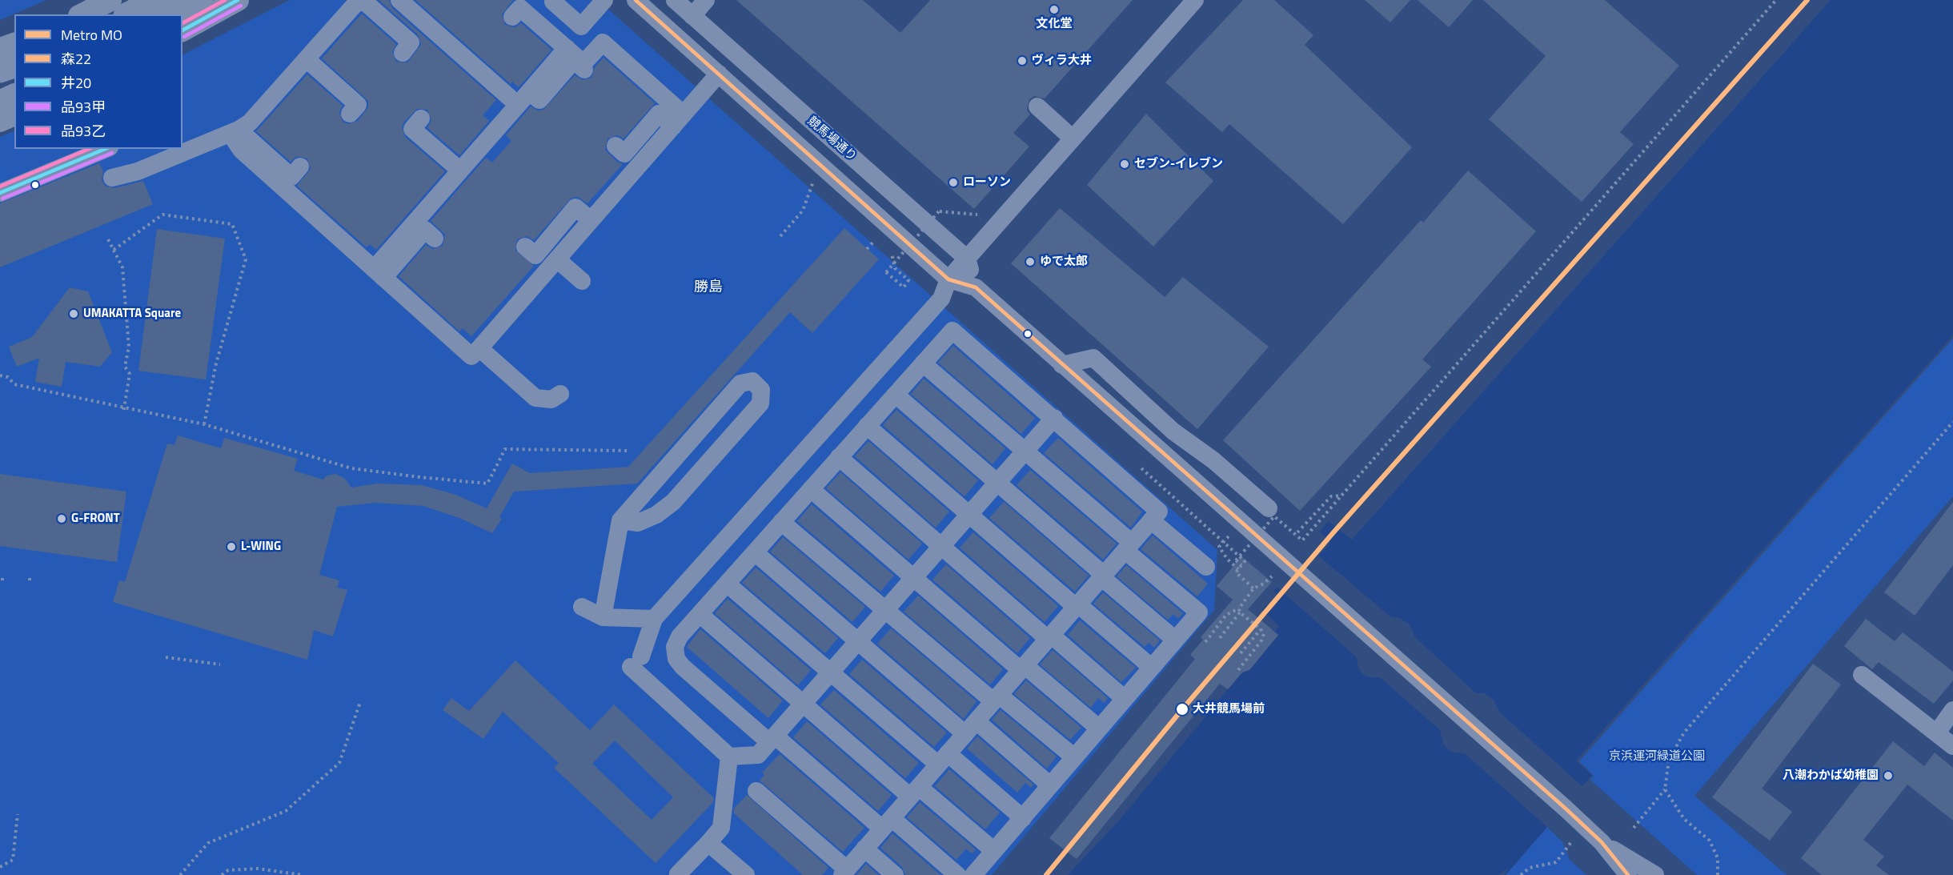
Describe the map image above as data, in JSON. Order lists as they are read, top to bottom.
{
  "streets": {
    "street": ["競馬場通り"]
  },
  "districts": ["勝島"],
  "parks": ["京浜運河緑道公園"],
  "places": [
    "文化堂",
    "ヴィラ大井",
    "セブン-イレブン",
    "ローソン",
    "ゆで太郎",
    "UMAKATTA Square",
    "G-FRONT",
    "L-WING",
    "大井競馬場前",
    "八潮わかば幼稚園"
  ],
  "lines": [
    "metro line MO",
    "transit line 森22",
    "transit line 井20",
    "transit line 品93乙",
    "transit line 品93甲"
  ],
  "legend": [
    "Metro MO",
    "森22",
    "井20",
    "品93甲",
    "品93乙"
  ]
}
